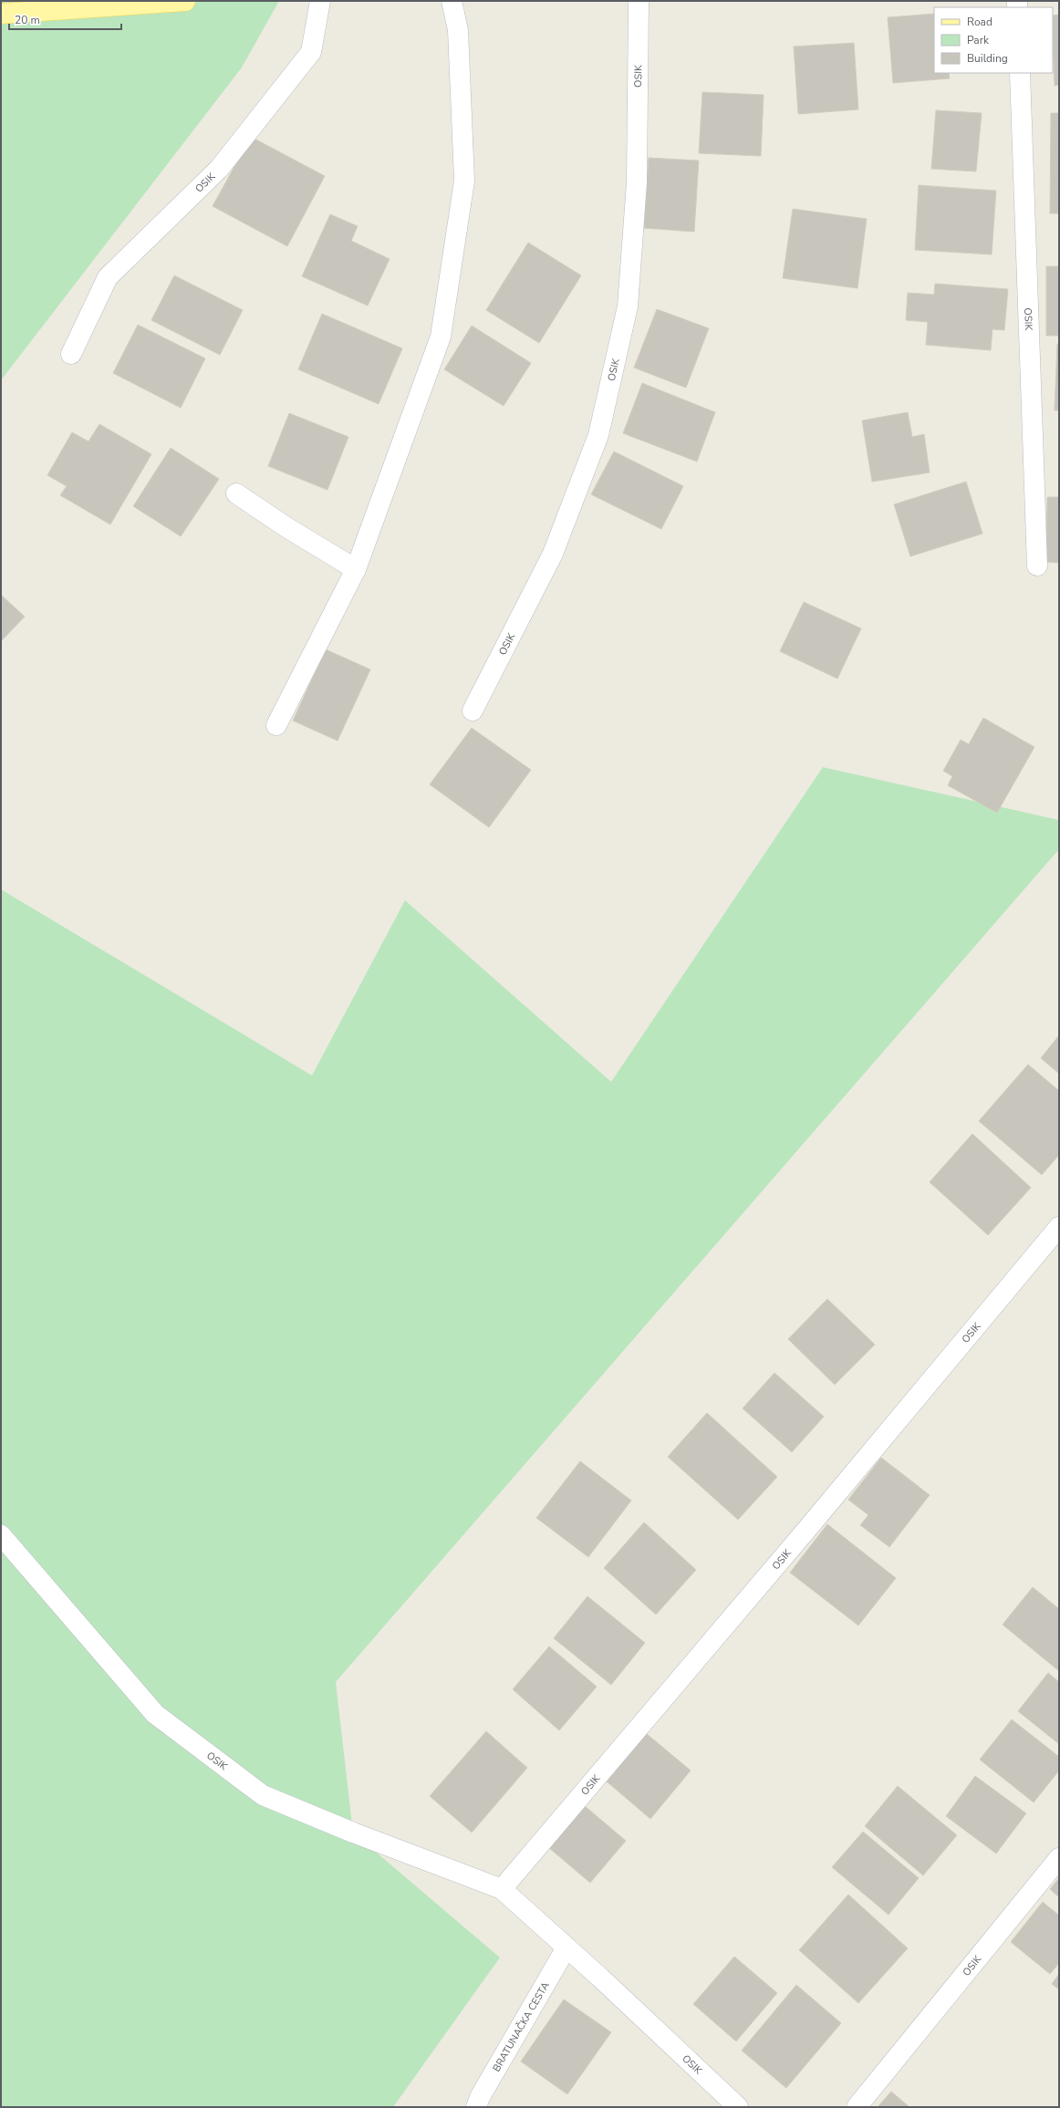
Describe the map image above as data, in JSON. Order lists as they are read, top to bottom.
{
  "streets": {
    "street": ["OSIK", "BRATUNAČKA CESTA"]
  },
  "crossings": [
    ["OSIK", "BRATUNAČKA CESTA"]
  ],
  "legend": ["Road", "Park", "Building"],
  "scale_bar": "20 m"
}
